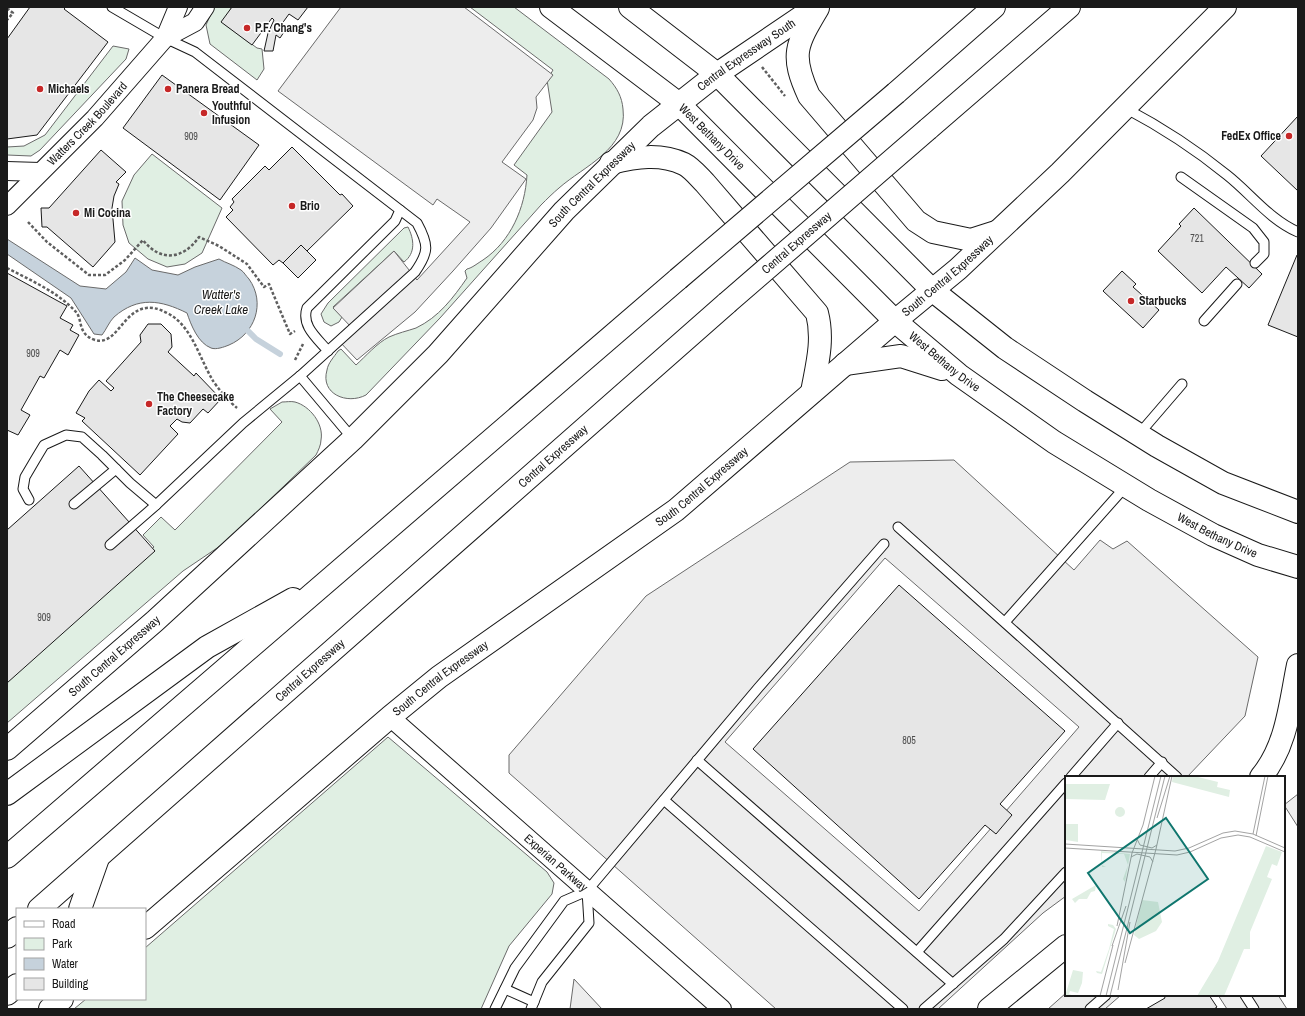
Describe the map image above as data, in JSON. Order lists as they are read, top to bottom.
{
  "streets": {
    "main road": [
      "Central Expressway South",
      "West Bethany Drive",
      "South Central Expressway",
      "Central Expressway"
    ],
    "street": ["Watters Creek Boulevard", "Experian Parkway"]
  },
  "crossings": [
    ["Central Expressway South", "West Bethany Drive"],
    ["Central Expressway South", "South Central Expressway"],
    ["West Bethany Drive", "South Central Expressway"],
    ["South Central Expressway", "Experian Parkway"]
  ],
  "water": ["Watter's Creek Lake"],
  "places": [
    "P.F. Chang's",
    "Michaels",
    "Panera Bread",
    "Youthful Infusion",
    "FedEx Office",
    "Brio",
    "Mi Cocina",
    "Starbucks",
    "The Cheesecake Factory"
  ],
  "house_numbers": [
    "909",
    "721",
    "909",
    "909",
    "805"
  ],
  "legend": [
    "Road",
    "Park",
    "Water",
    "Building"
  ]
}
